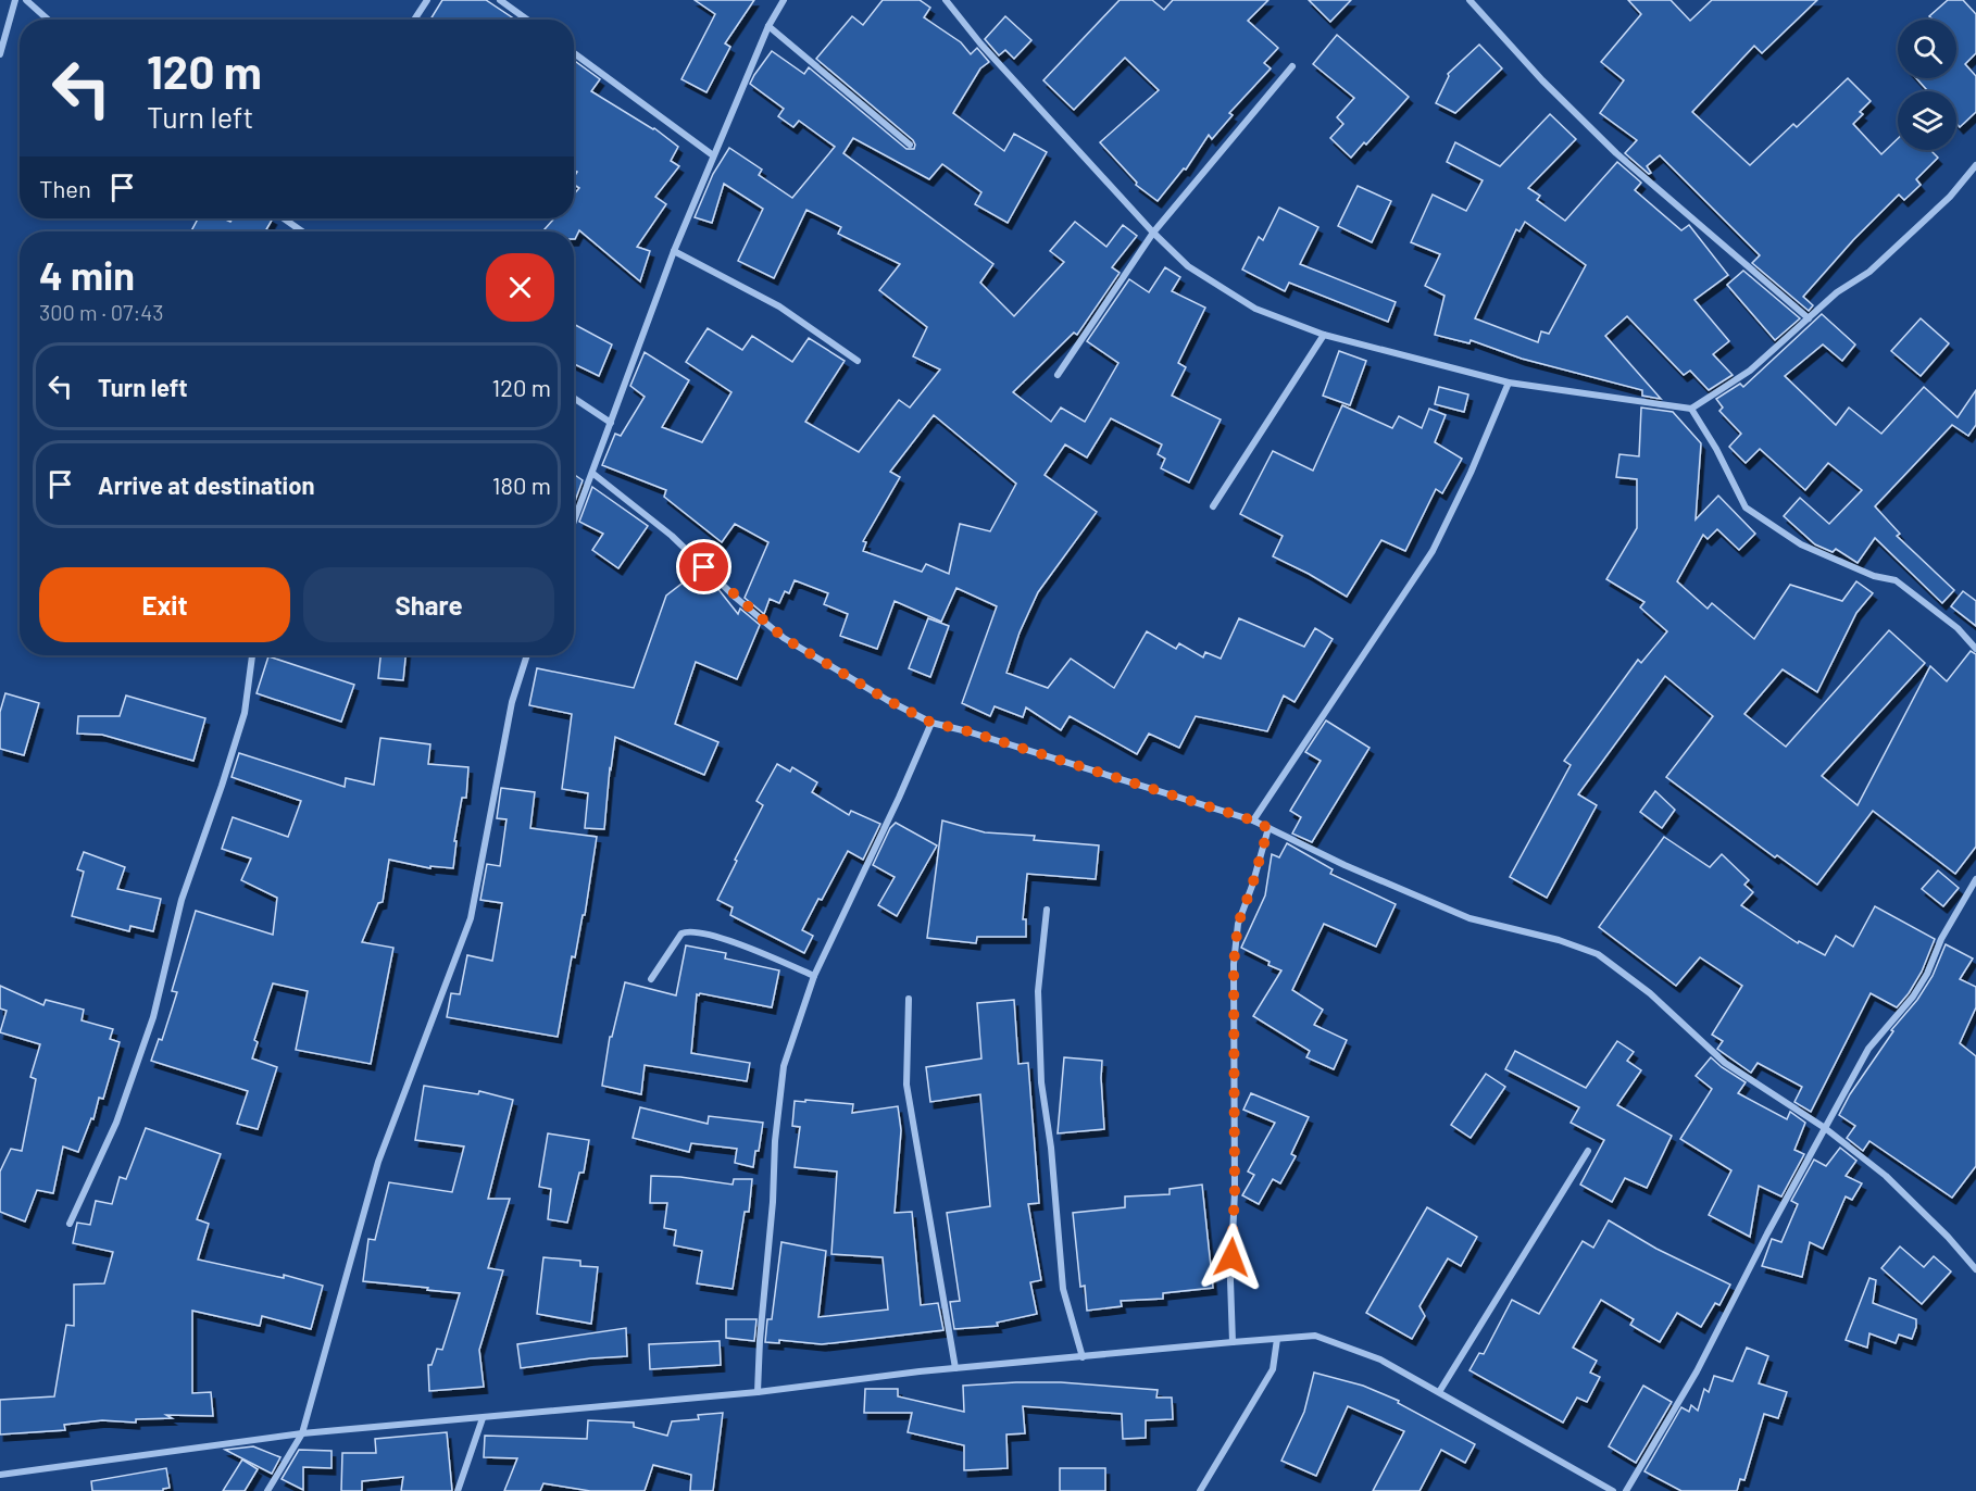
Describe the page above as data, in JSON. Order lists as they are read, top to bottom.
{
  "page": {
    "turn": ["120 m", "Turn left"],
    "then": "Then",
    "heading": ["4 min", "300 m · 07:43"],
    "list": [
      {
        "name": "Turn left",
        "value": "120 m"
      },
      {
        "name": "Arrive at destination",
        "value": "180 m"
      }
    ],
    "buttons": ["Exit", "Share"]
  }
}
